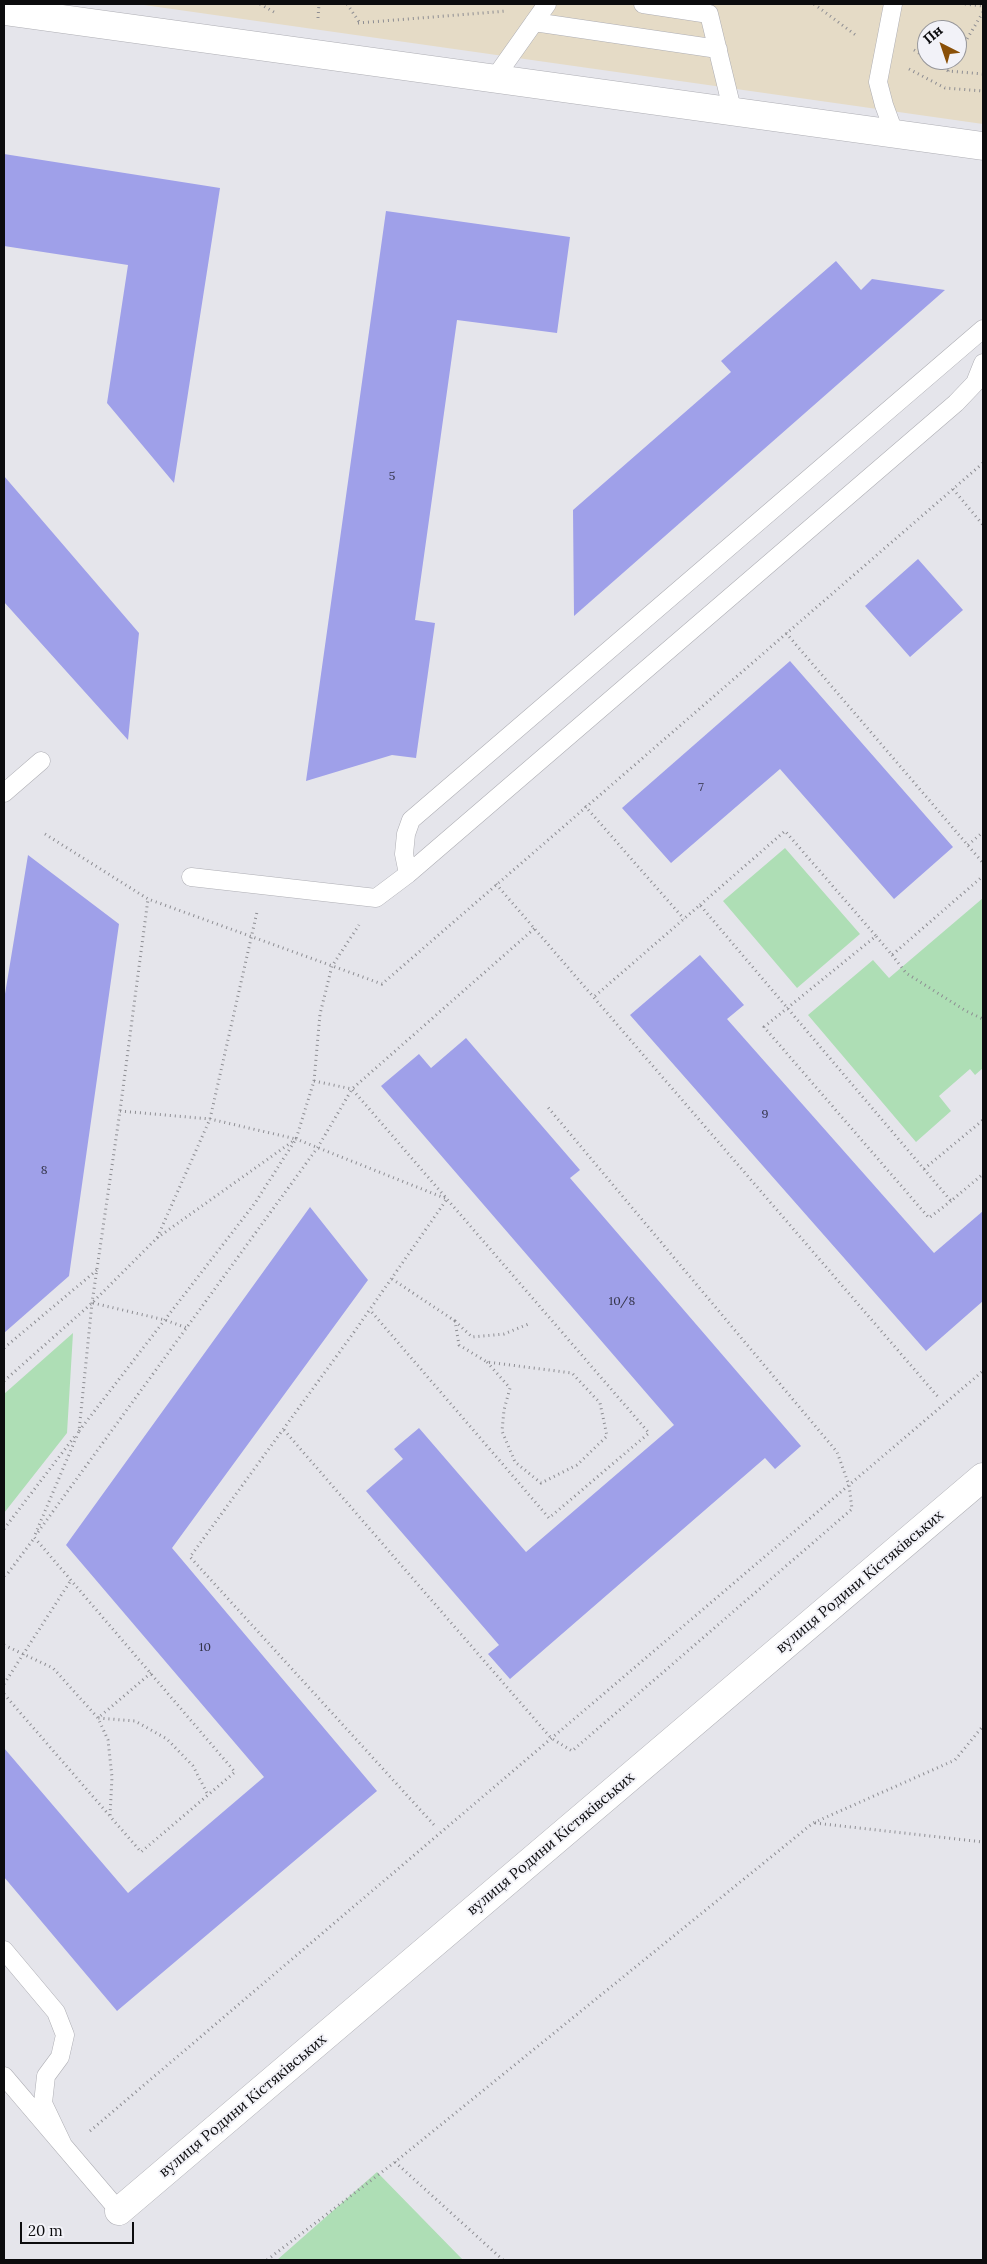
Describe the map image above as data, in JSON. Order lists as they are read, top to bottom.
{
  "streets": {
    "street": ["вулиця Родини Кістяківських"]
  },
  "house_numbers": [
    "5",
    "7",
    "9",
    "8",
    "10/8",
    "10"
  ],
  "scale_bar": "20 m",
  "north": "top left"
}
